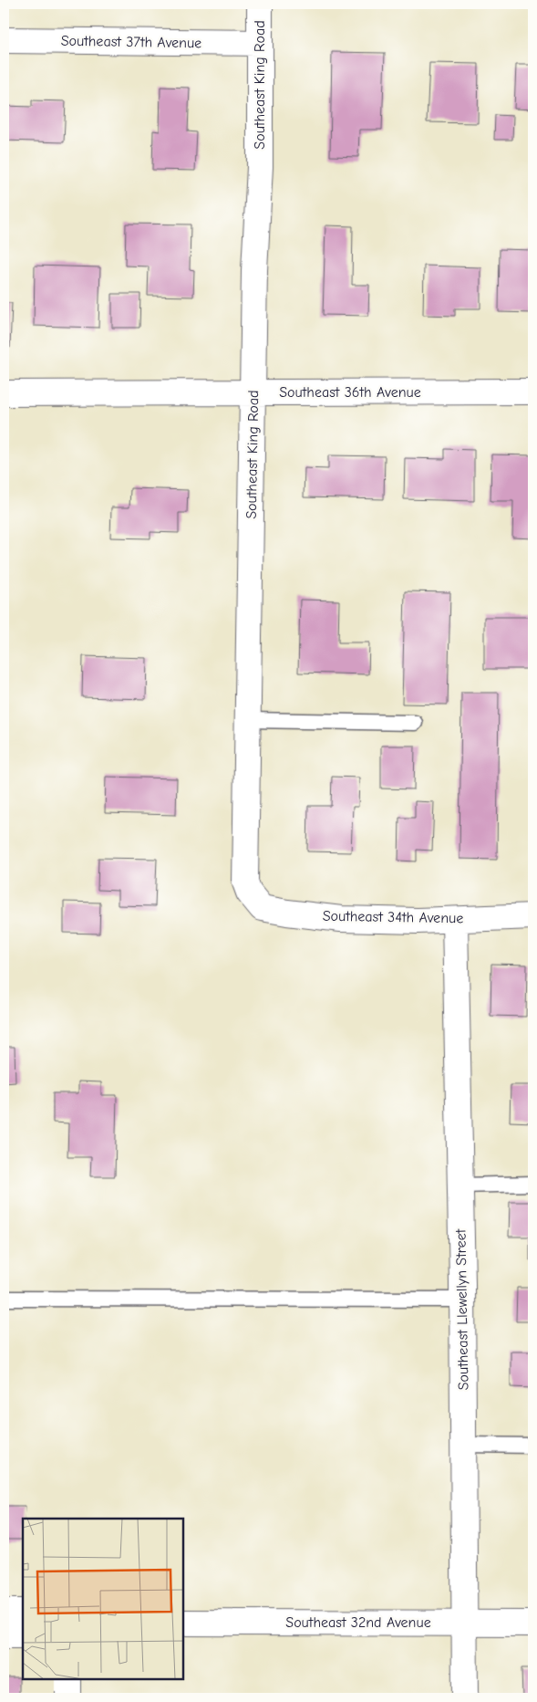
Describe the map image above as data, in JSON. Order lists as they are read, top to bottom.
{
  "streets": {
    "street": [
      "Southeast 37th Avenue",
      "Southeast King Road",
      "Southeast 36th Avenue",
      "Southeast 34th Avenue",
      "Southeast Llewellyn Street",
      "Southeast 32nd Avenue"
    ]
  },
  "crossings": [
    ["Southeast 37th Avenue", "Southeast King Road"],
    ["Southeast King Road", "Southeast 36th Avenue"],
    ["Southeast King Road", "Southeast 34th Avenue"],
    ["Southeast 34th Avenue", "Southeast Llewellyn Street"],
    ["Southeast Llewellyn Street", "Southeast 32nd Avenue"]
  ]
}
